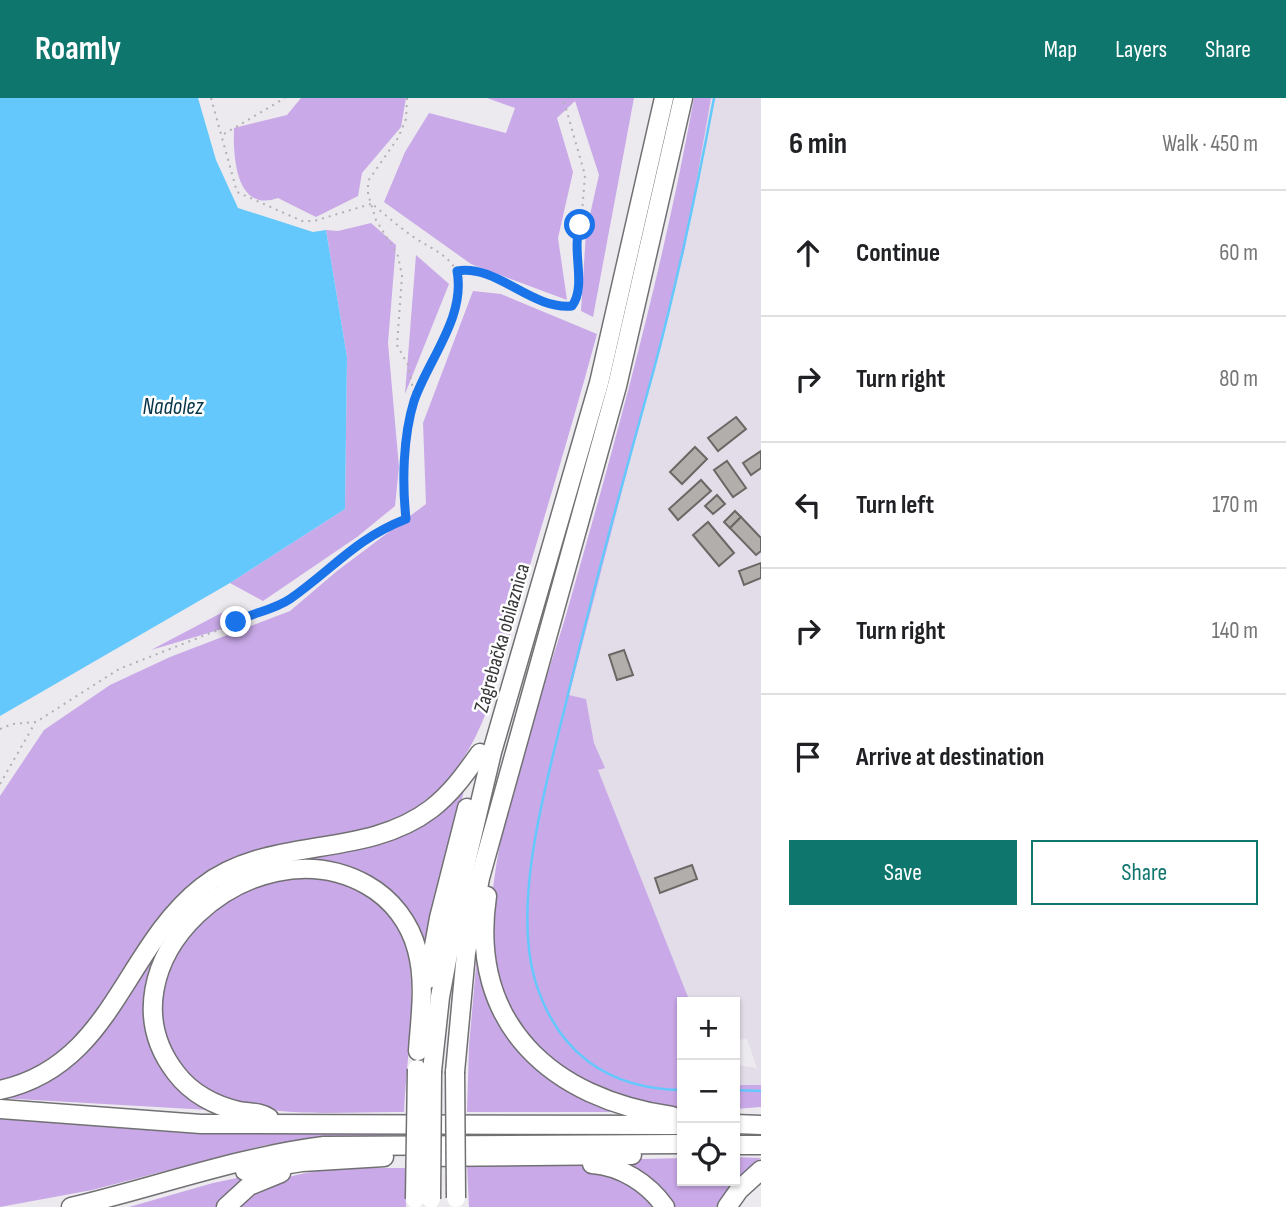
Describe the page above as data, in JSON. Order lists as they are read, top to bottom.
{
  "streets": {
    "highway": ["Zagrebačka obilaznica"]
  },
  "water": ["Nadolez"],
  "page": {
    "header": "Roamly",
    "nav": ["Map", "Layers", "Share"],
    "heading": ["6 min", "Walk · 450 m"],
    "list": [
      ["Continue", "60 m"],
      ["Turn right", "80 m"],
      ["Turn left", "170 m"],
      ["Turn right", "140 m"],
      "Arrive at destination"
    ],
    "buttons": ["Save", "Share"],
    "map_buttons": ["+", "−"]
  }
}
